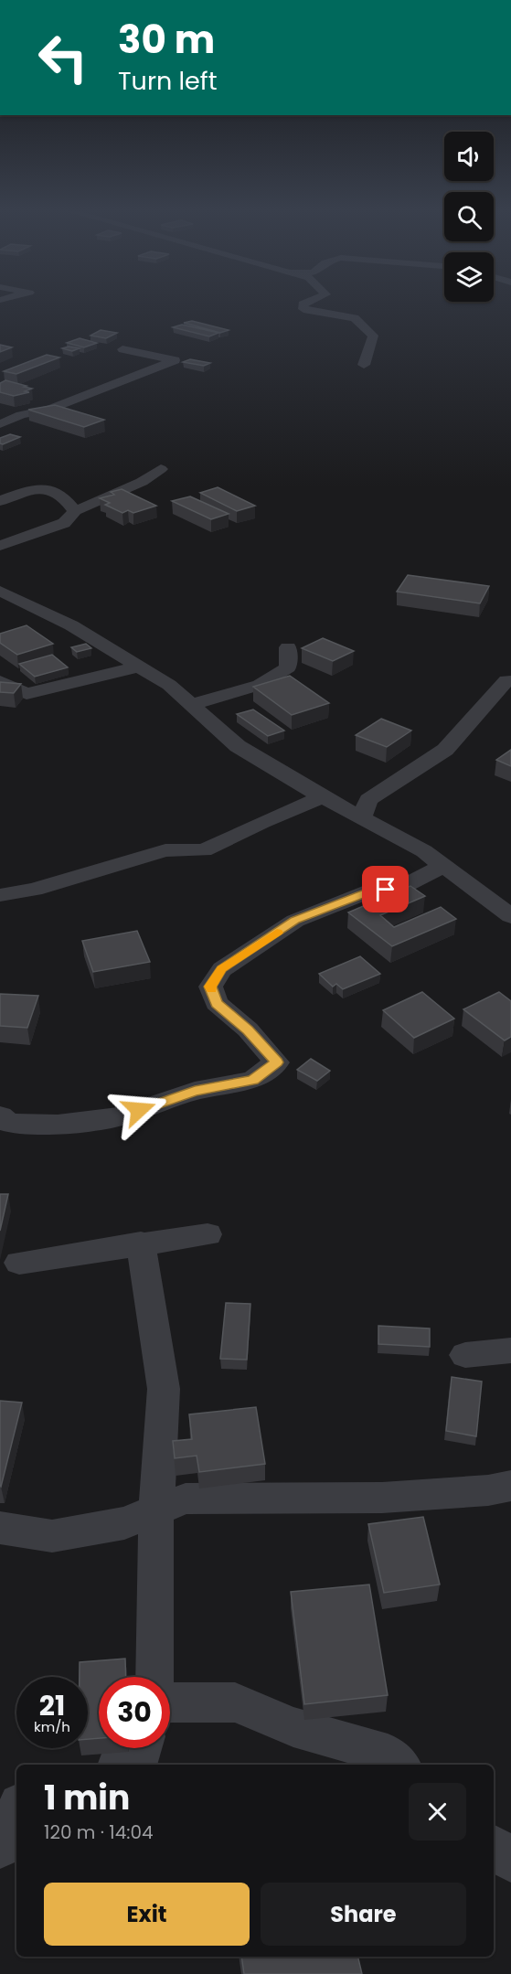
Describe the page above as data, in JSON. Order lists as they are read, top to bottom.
{
  "page": {
    "turn": ["30 m", "Turn left"],
    "speed": "21 km/h",
    "limit": "30",
    "heading": ["1 min", "120 m · 14:04"],
    "buttons": ["Exit", "Share"]
  }
}
